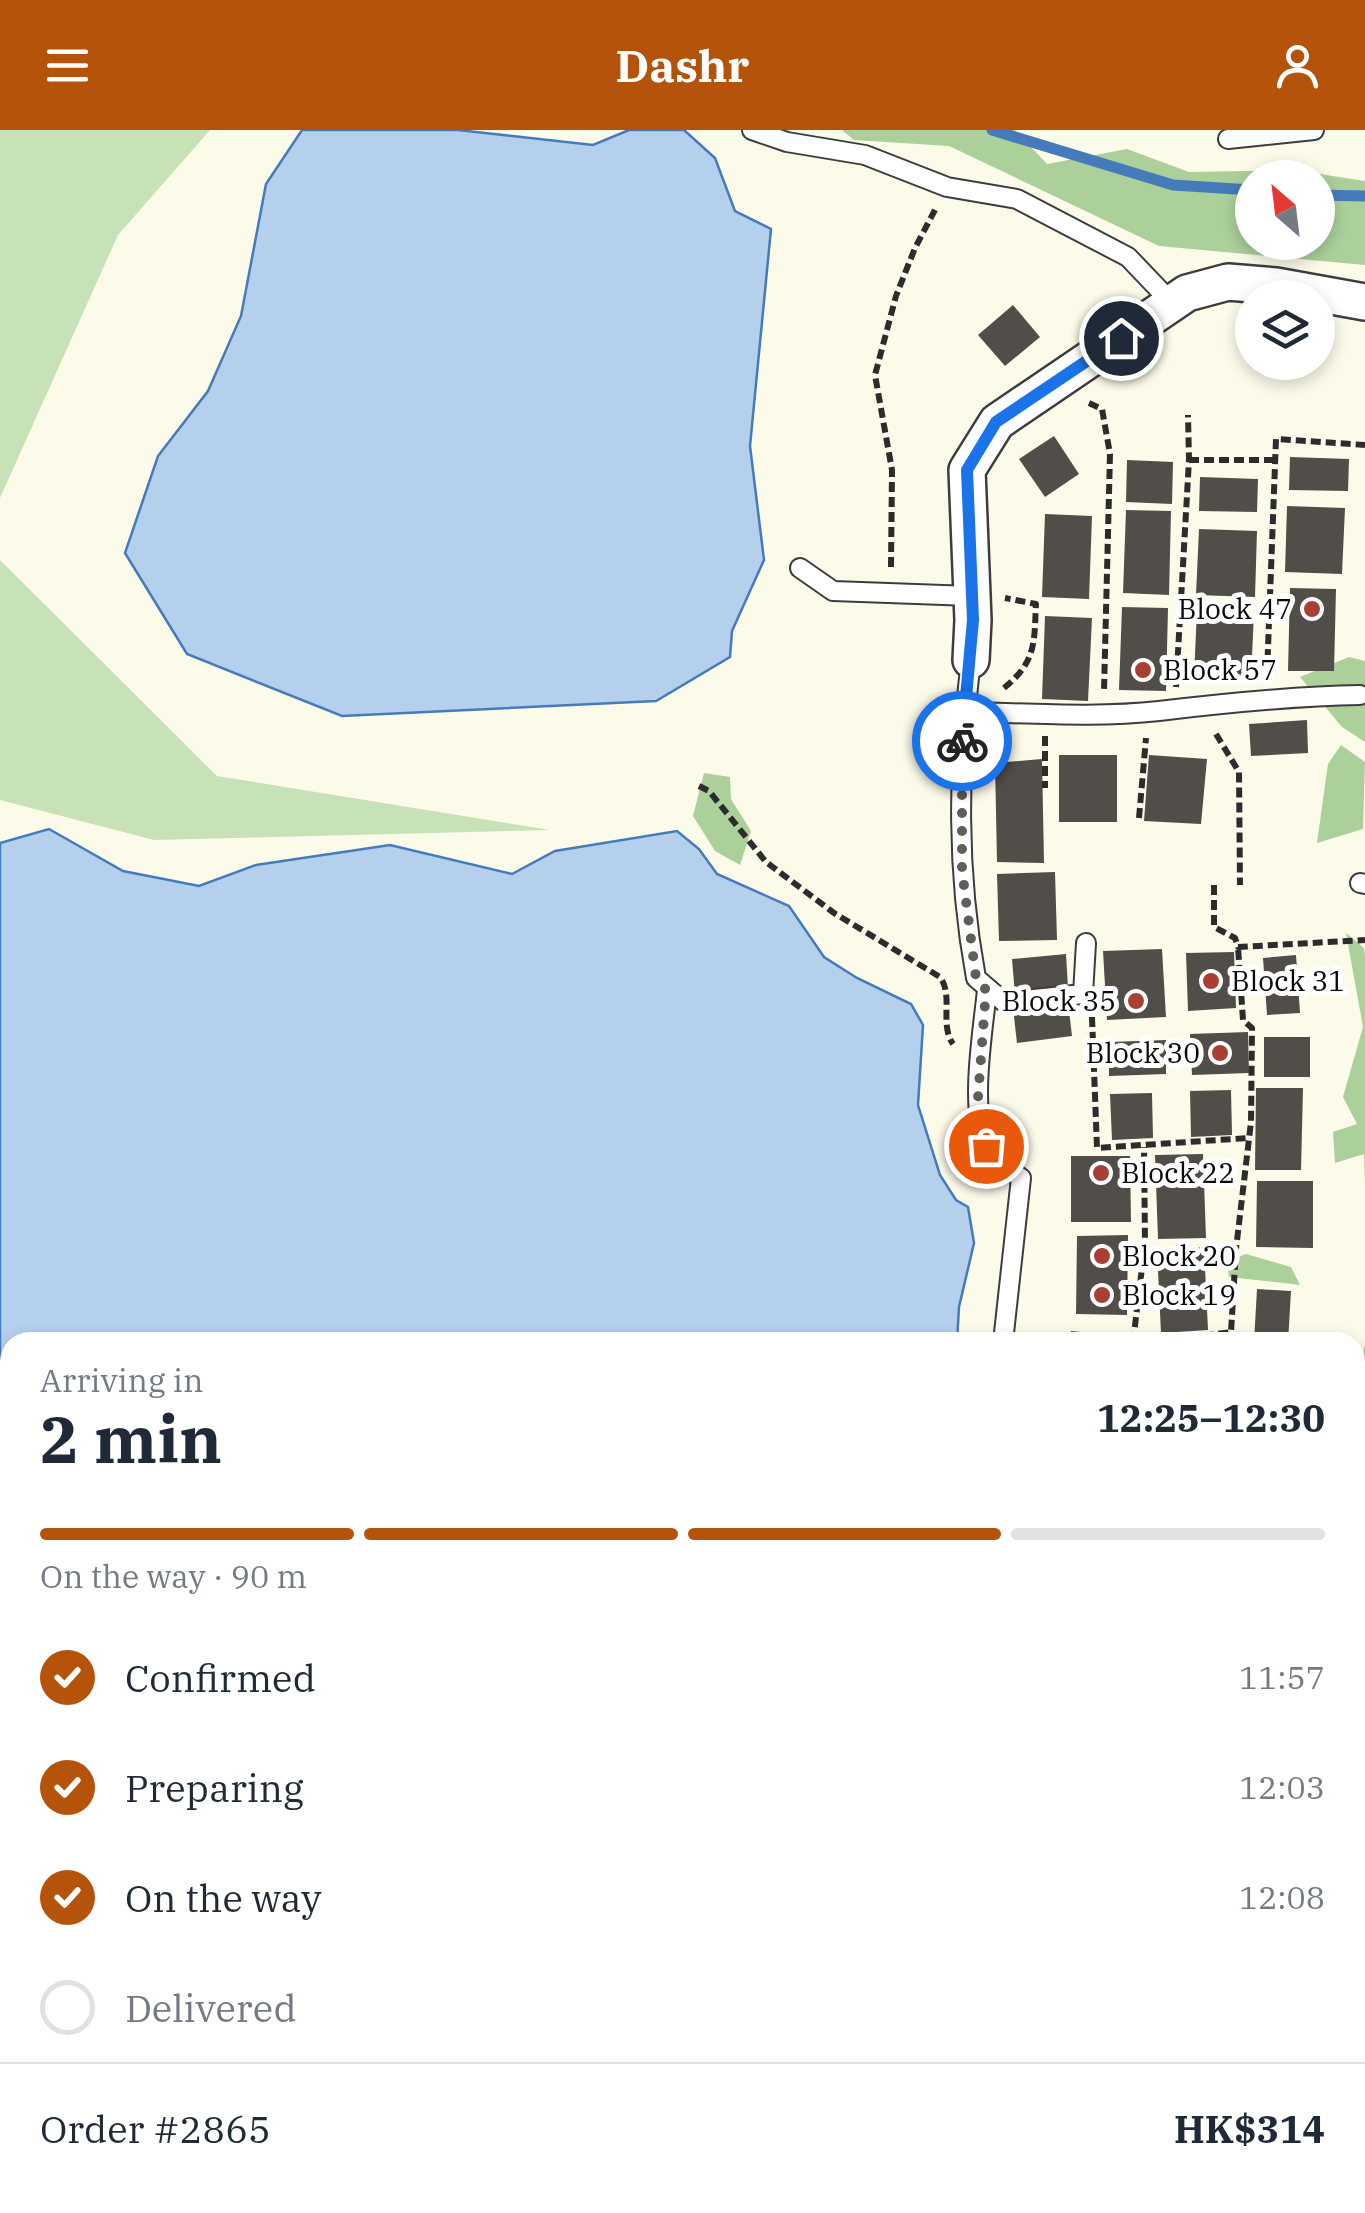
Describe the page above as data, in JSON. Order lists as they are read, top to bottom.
{
  "places": [
    "Block 47",
    "Block 57",
    "Block 31",
    "Block 35",
    "Block 30",
    "Block 22",
    "Block 20",
    "Block 19"
  ],
  "north": "top left",
  "page": {
    "header": "Dashr",
    "heading": ["2 min", "Arriving in", "12:25–12:30"],
    "panel": ["Order #2865", "HK$314"],
    "bar": "On the way · 90 m",
    "list": [
      ["Confirmed", "11:57"],
      ["Preparing", "12:03"],
      ["On the way", "12:08"],
      "Delivered"
    ]
  }
}
